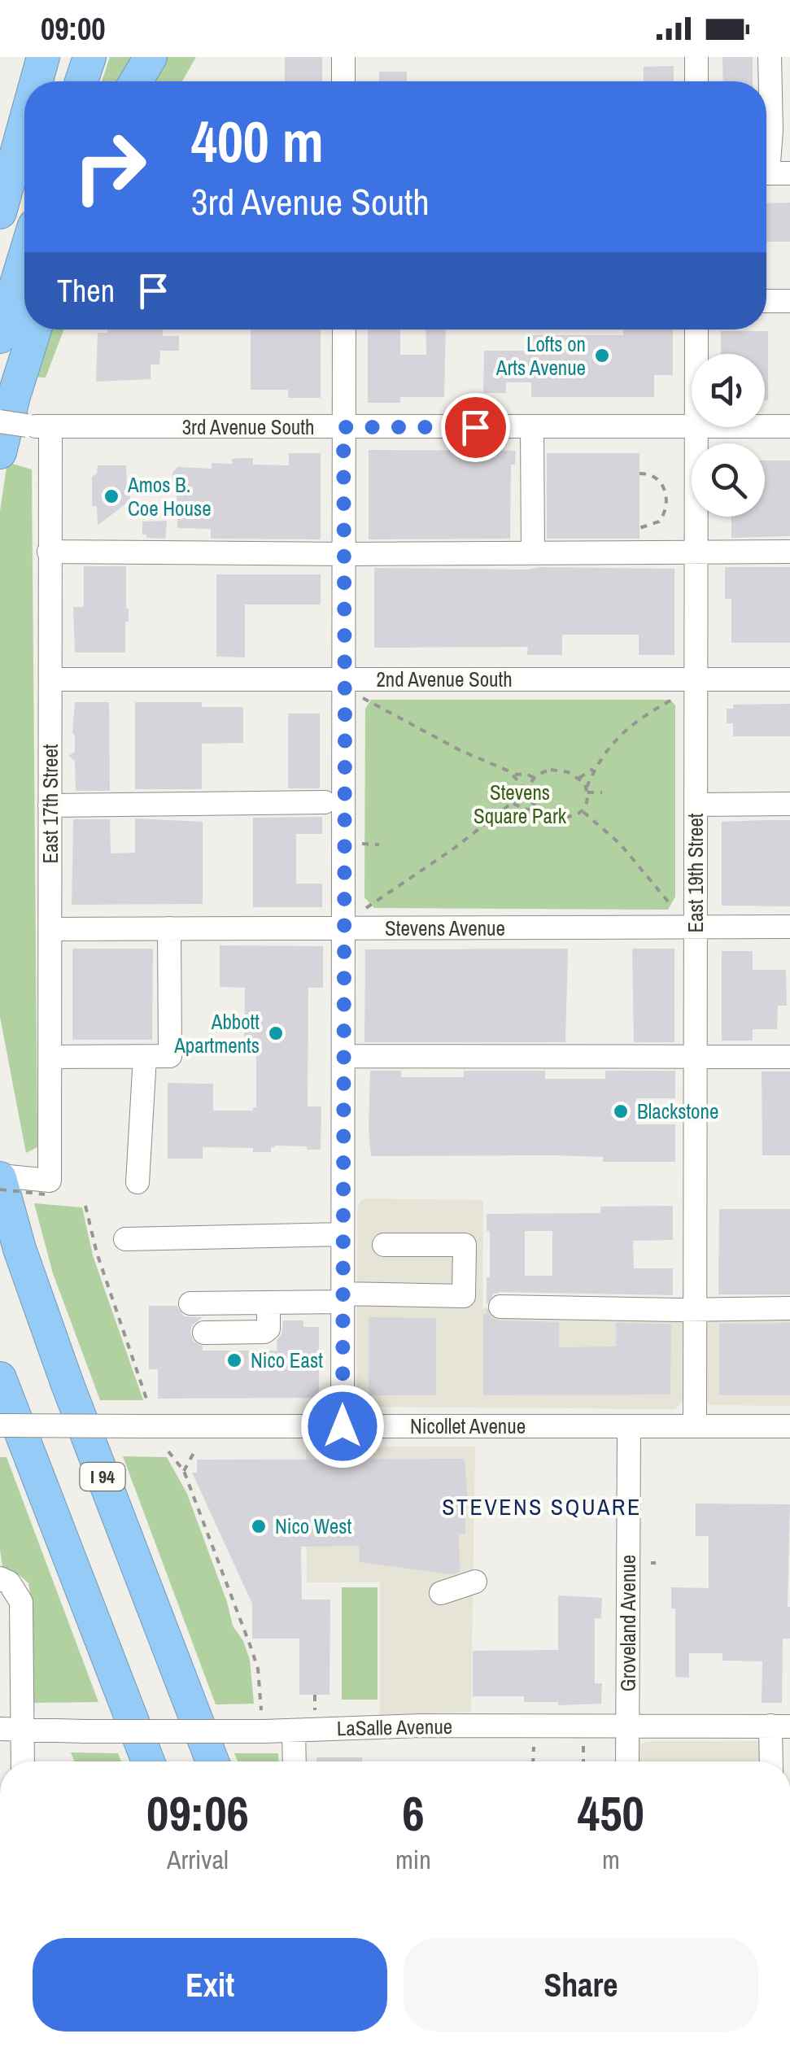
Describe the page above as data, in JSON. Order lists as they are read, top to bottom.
{
  "streets": {
    "highway": ["I 94"],
    "street": [
      "3rd Avenue South",
      "2nd Avenue South",
      "East 17th Street",
      "East 19th Street",
      "Stevens Avenue",
      "Nicollet Avenue",
      "Groveland Avenue",
      "LaSalle Avenue"
    ]
  },
  "crossings": [
    ["3rd Avenue South", "East 17th Street"],
    ["2nd Avenue South", "East 17th Street"],
    ["2nd Avenue South", "East 19th Street"],
    ["East 17th Street", "Stevens Avenue"],
    ["East 19th Street", "Stevens Avenue"],
    ["East 19th Street", "Nicollet Avenue"],
    ["Nicollet Avenue", "Groveland Avenue"],
    ["Groveland Avenue", "LaSalle Avenue"]
  ],
  "districts": ["STEVENS SQUARE"],
  "parks": ["Stevens Square Park"],
  "places": [
    "Lofts on Arts Avenue",
    "Amos B. Coe House",
    "Abbott Apartments",
    "Blackstone",
    "Nico East",
    "Nico West"
  ],
  "page": {
    "status": "09:00",
    "turn": ["400 m", "3rd Avenue South"],
    "then": "Then",
    "eta": [
      "09:06",
      "Arrival",
      "6",
      "min",
      "450",
      "m"
    ],
    "buttons": ["Exit", "Share"]
  }
}
